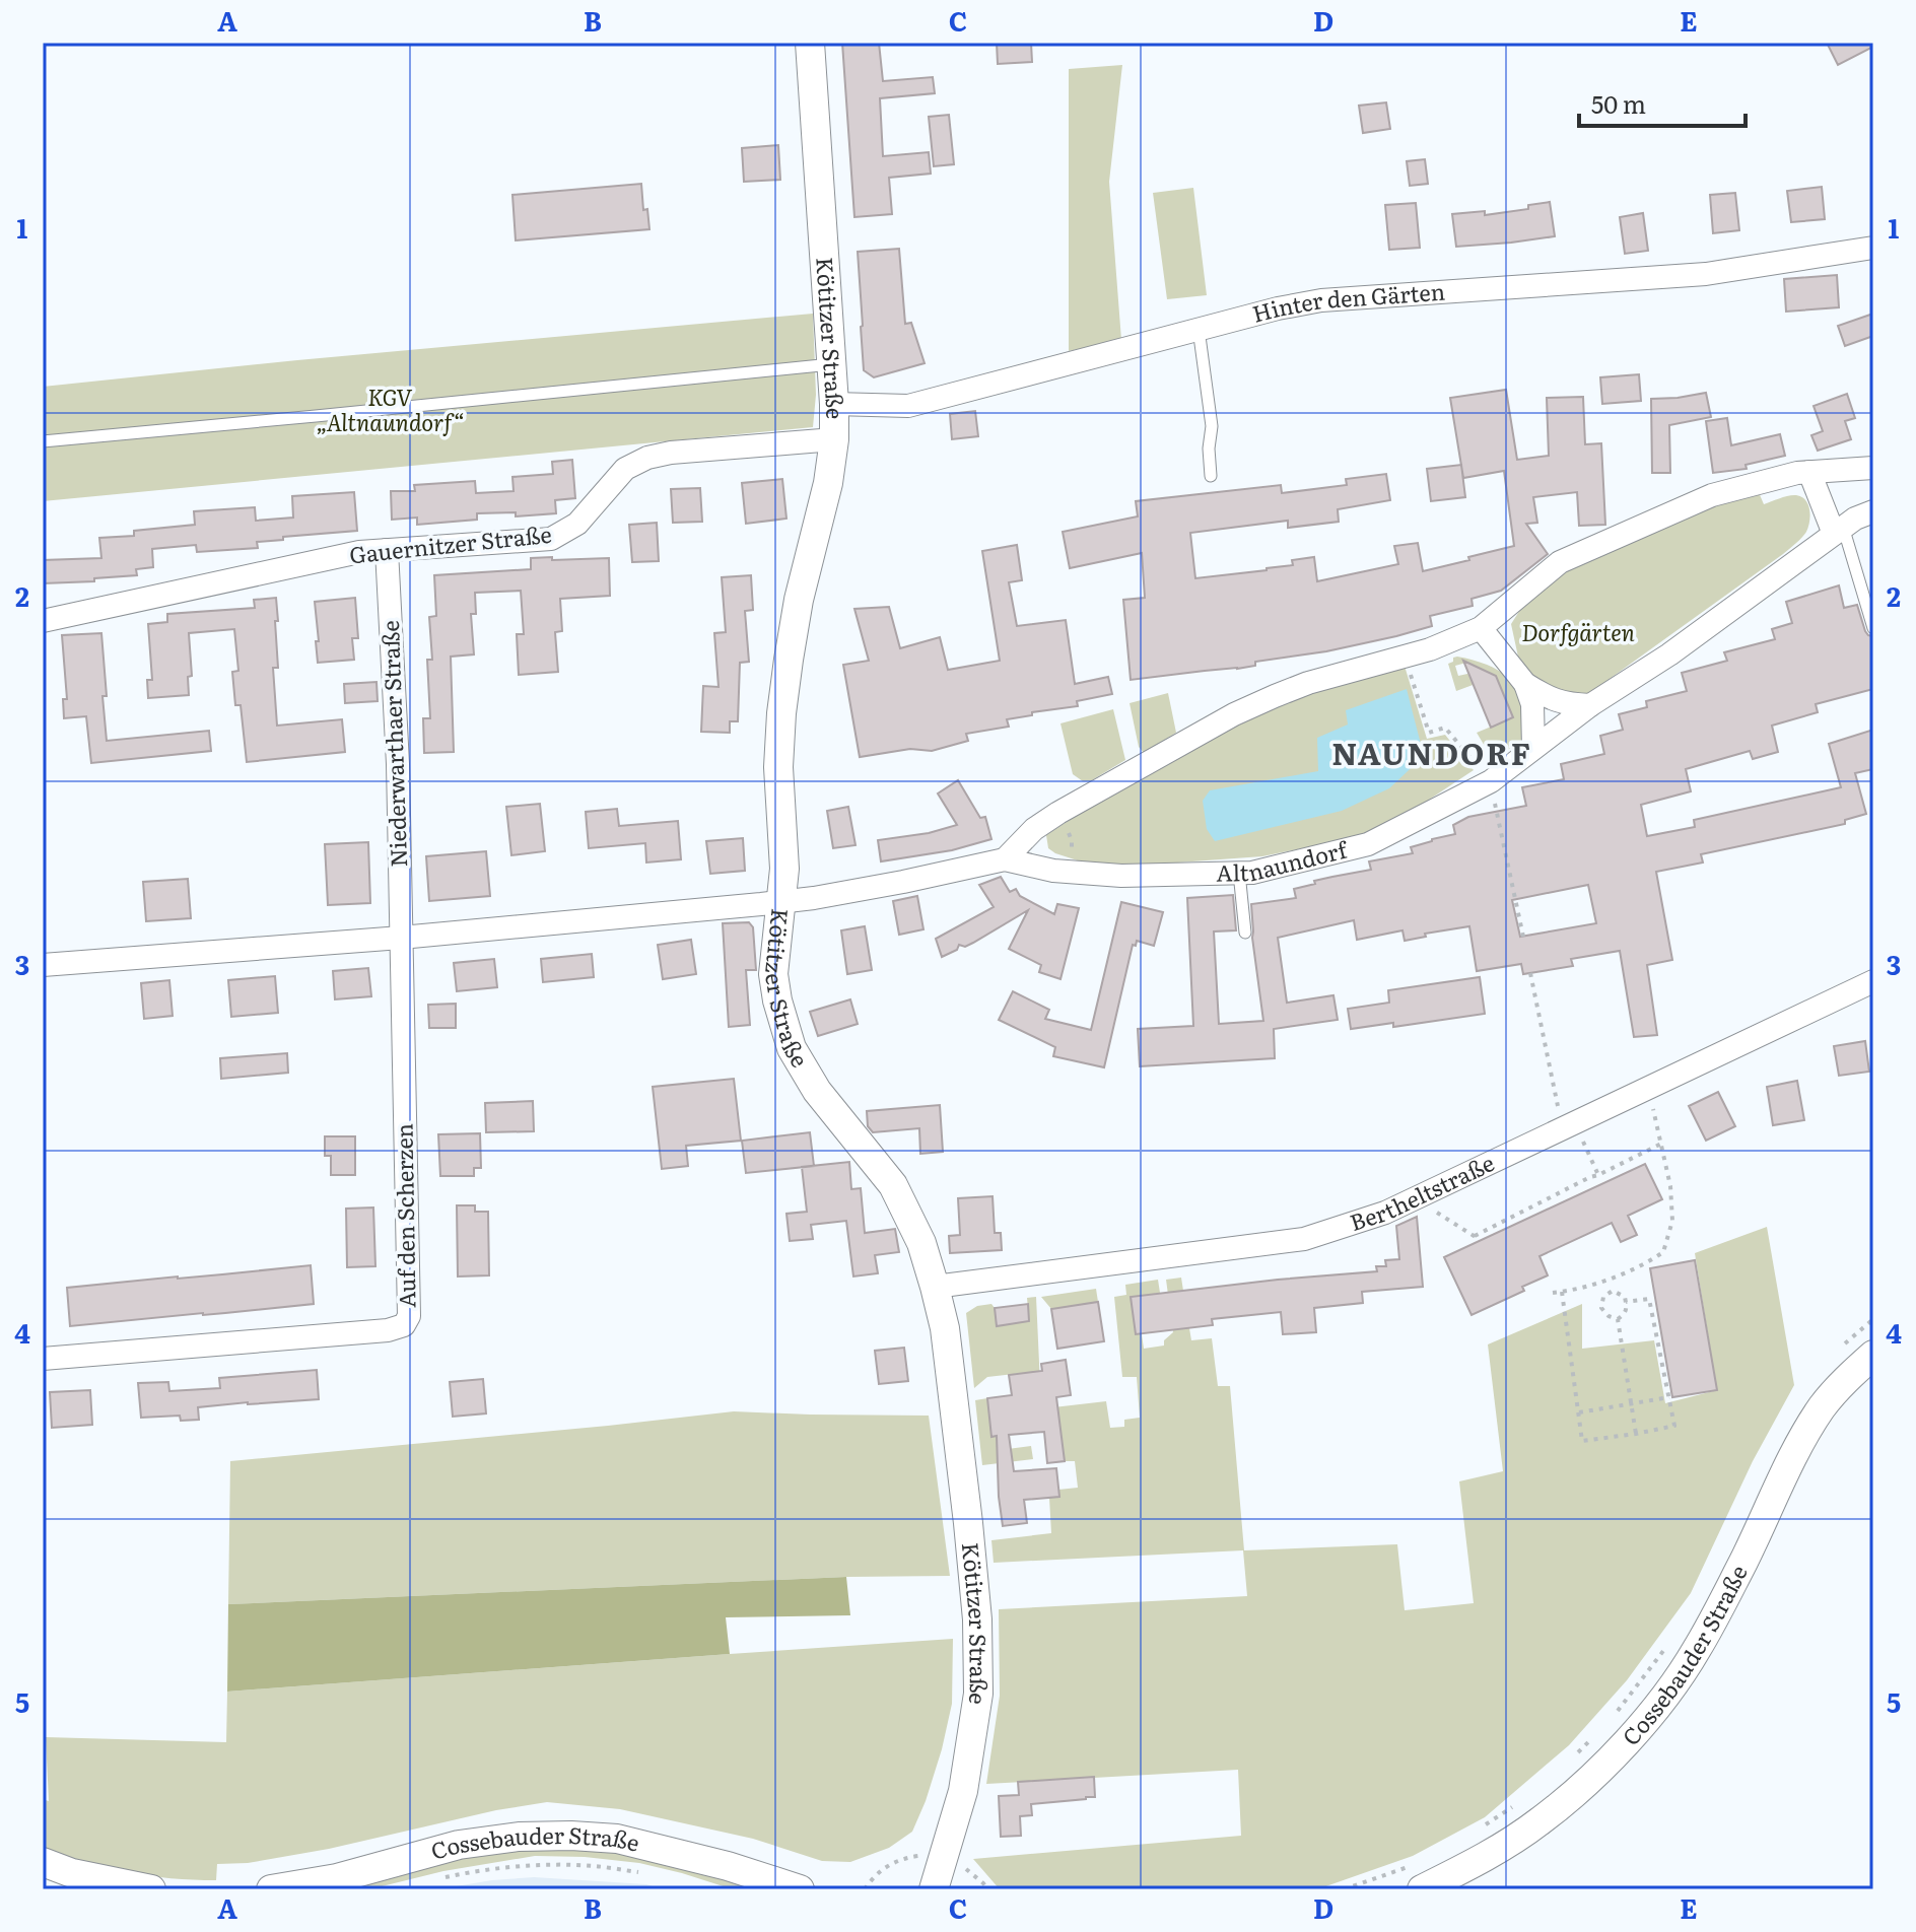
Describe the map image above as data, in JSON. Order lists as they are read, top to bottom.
{
  "streets": {
    "street": [
      "Hinter den Gärten",
      "Kötitzer Straße",
      "Gauernitzer Straße",
      "Niederwarthaer Straße",
      "Altnaundorf",
      "Bertheltstraße",
      "Auf den Scherzen",
      "Cossebauder Straße"
    ]
  },
  "crossings": [
    ["Hinter den Gärten", "Kötitzer Straße"],
    ["Kötitzer Straße", "Gauernitzer Straße"],
    ["Kötitzer Straße", "Altnaundorf"],
    ["Kötitzer Straße", "Bertheltstraße"],
    ["Gauernitzer Straße", "Niederwarthaer Straße"],
    ["Niederwarthaer Straße", "Auf den Scherzen"]
  ],
  "districts": ["NAUNDORF"],
  "parks": ["KGV „Altnaundorf“", "Dorfgärten"],
  "scale_bar": "50 m",
  "grid": {
    "columns": [
      "A",
      "B",
      "C",
      "D",
      "E"
    ],
    "rows": [
      "1",
      "2",
      "3",
      "4",
      "5"
    ]
  }
}
